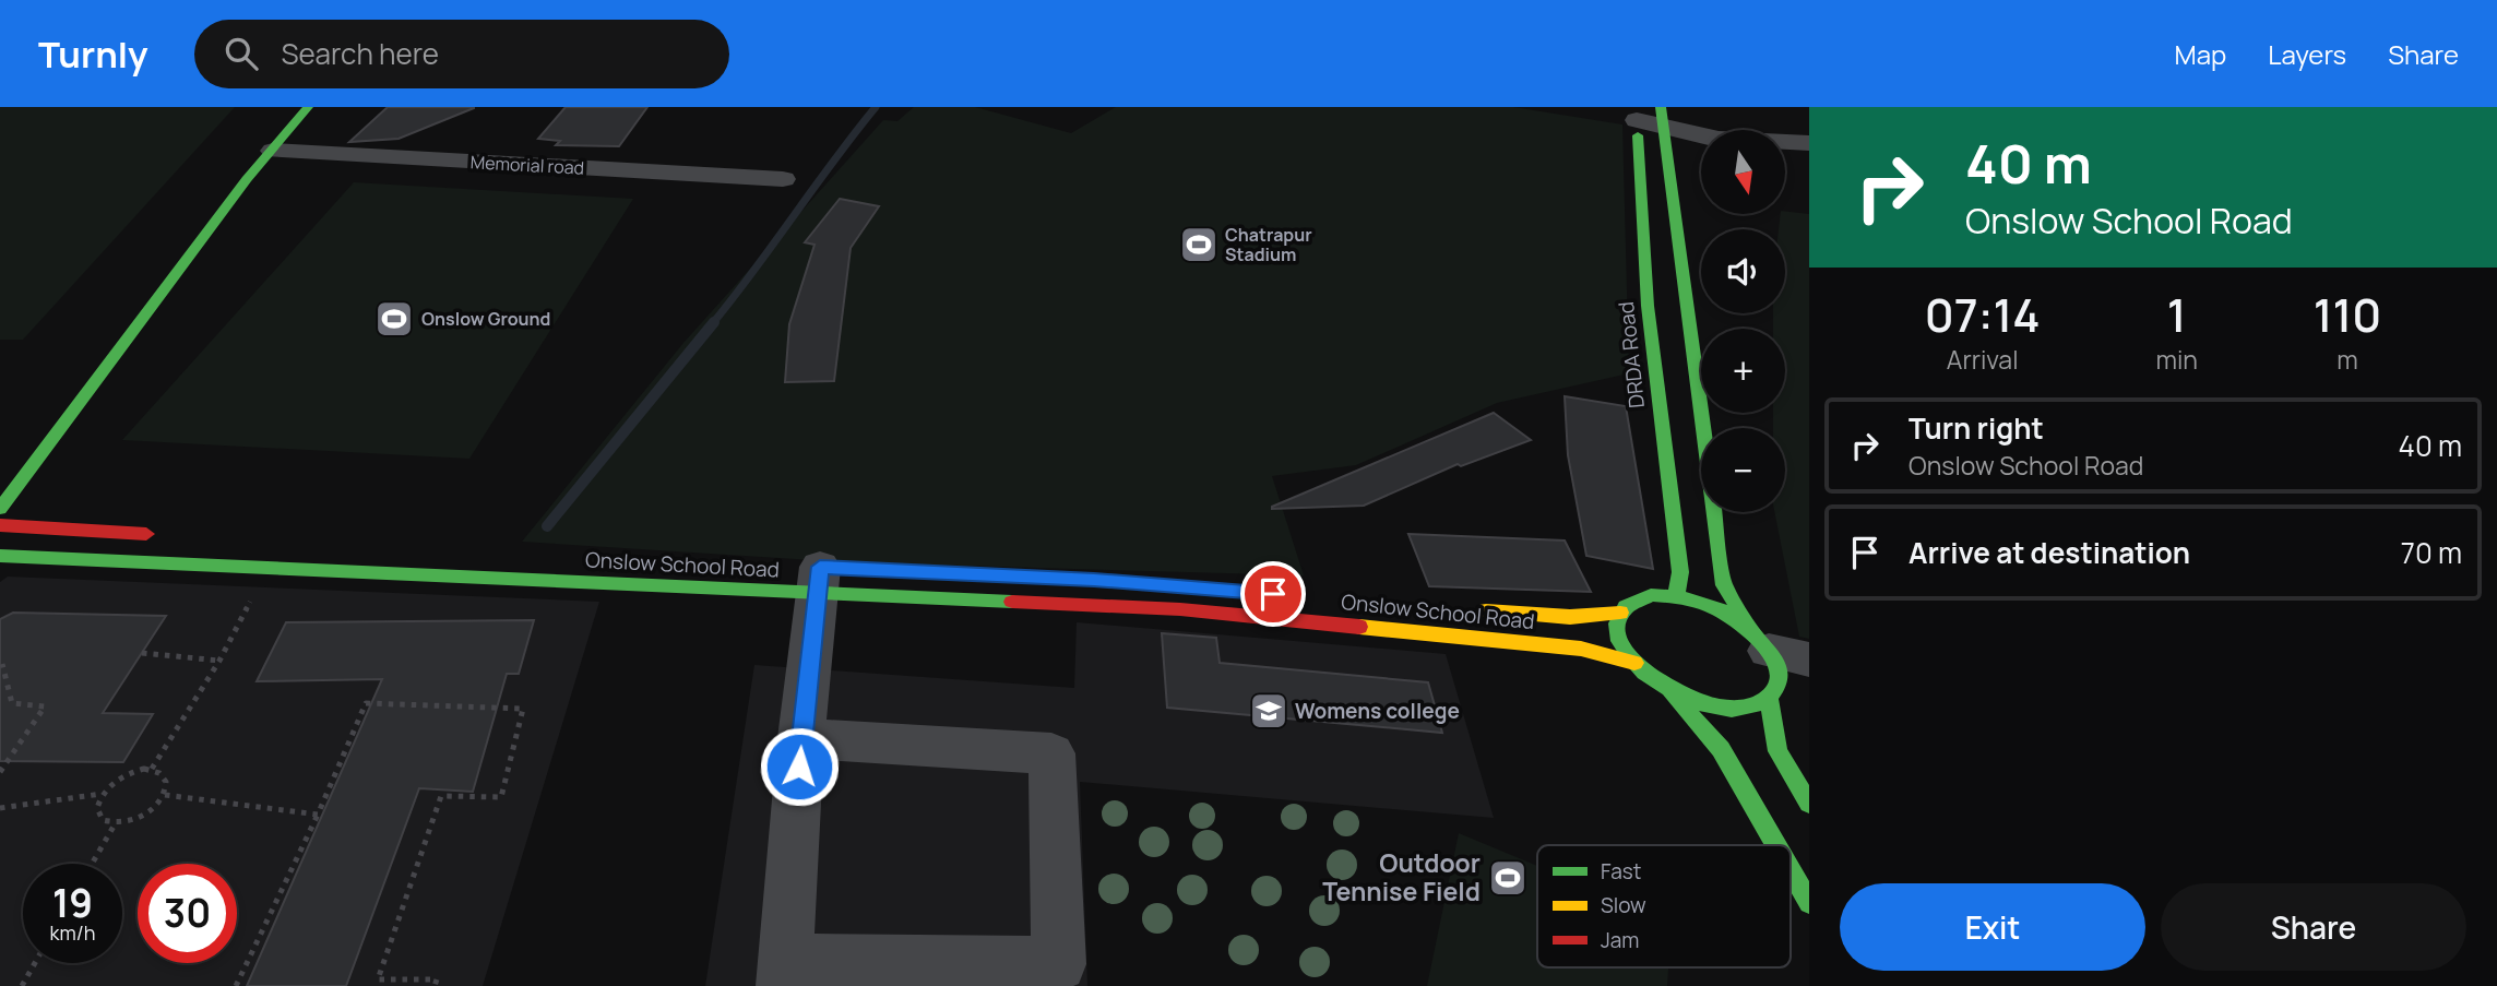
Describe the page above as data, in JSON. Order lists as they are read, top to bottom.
{
  "streets": {
    "main road": ["DRDA Road", "Onslow School Road"],
    "street": ["Memorial road"]
  },
  "crossings": [
    ["DRDA Road", "Onslow School Road"]
  ],
  "places": {
    "sports": ["Chatrapur Stadium", "Onslow Ground", "Outdoor Tennise Field"],
    "school or university": ["Womens college"]
  },
  "legend": ["Fast", "Slow", "Jam"],
  "north": "bottom",
  "page": {
    "header": "Turnly",
    "search": "Search here",
    "nav": ["Map", "Layers", "Share"],
    "turn": ["40 m", "Onslow School Road"],
    "map_buttons": ["+", "−"],
    "eta": [
      "07:14",
      "Arrival",
      "1",
      "min",
      "110",
      "m"
    ],
    "list": [
      {
        "name": "Turn right",
        "note": "Onslow School Road",
        "value": "40 m"
      },
      {
        "name": "Arrive at destination",
        "value": "70 m"
      }
    ],
    "speed": "19 km/h",
    "limit": "30",
    "buttons": ["Exit", "Share"]
  }
}
